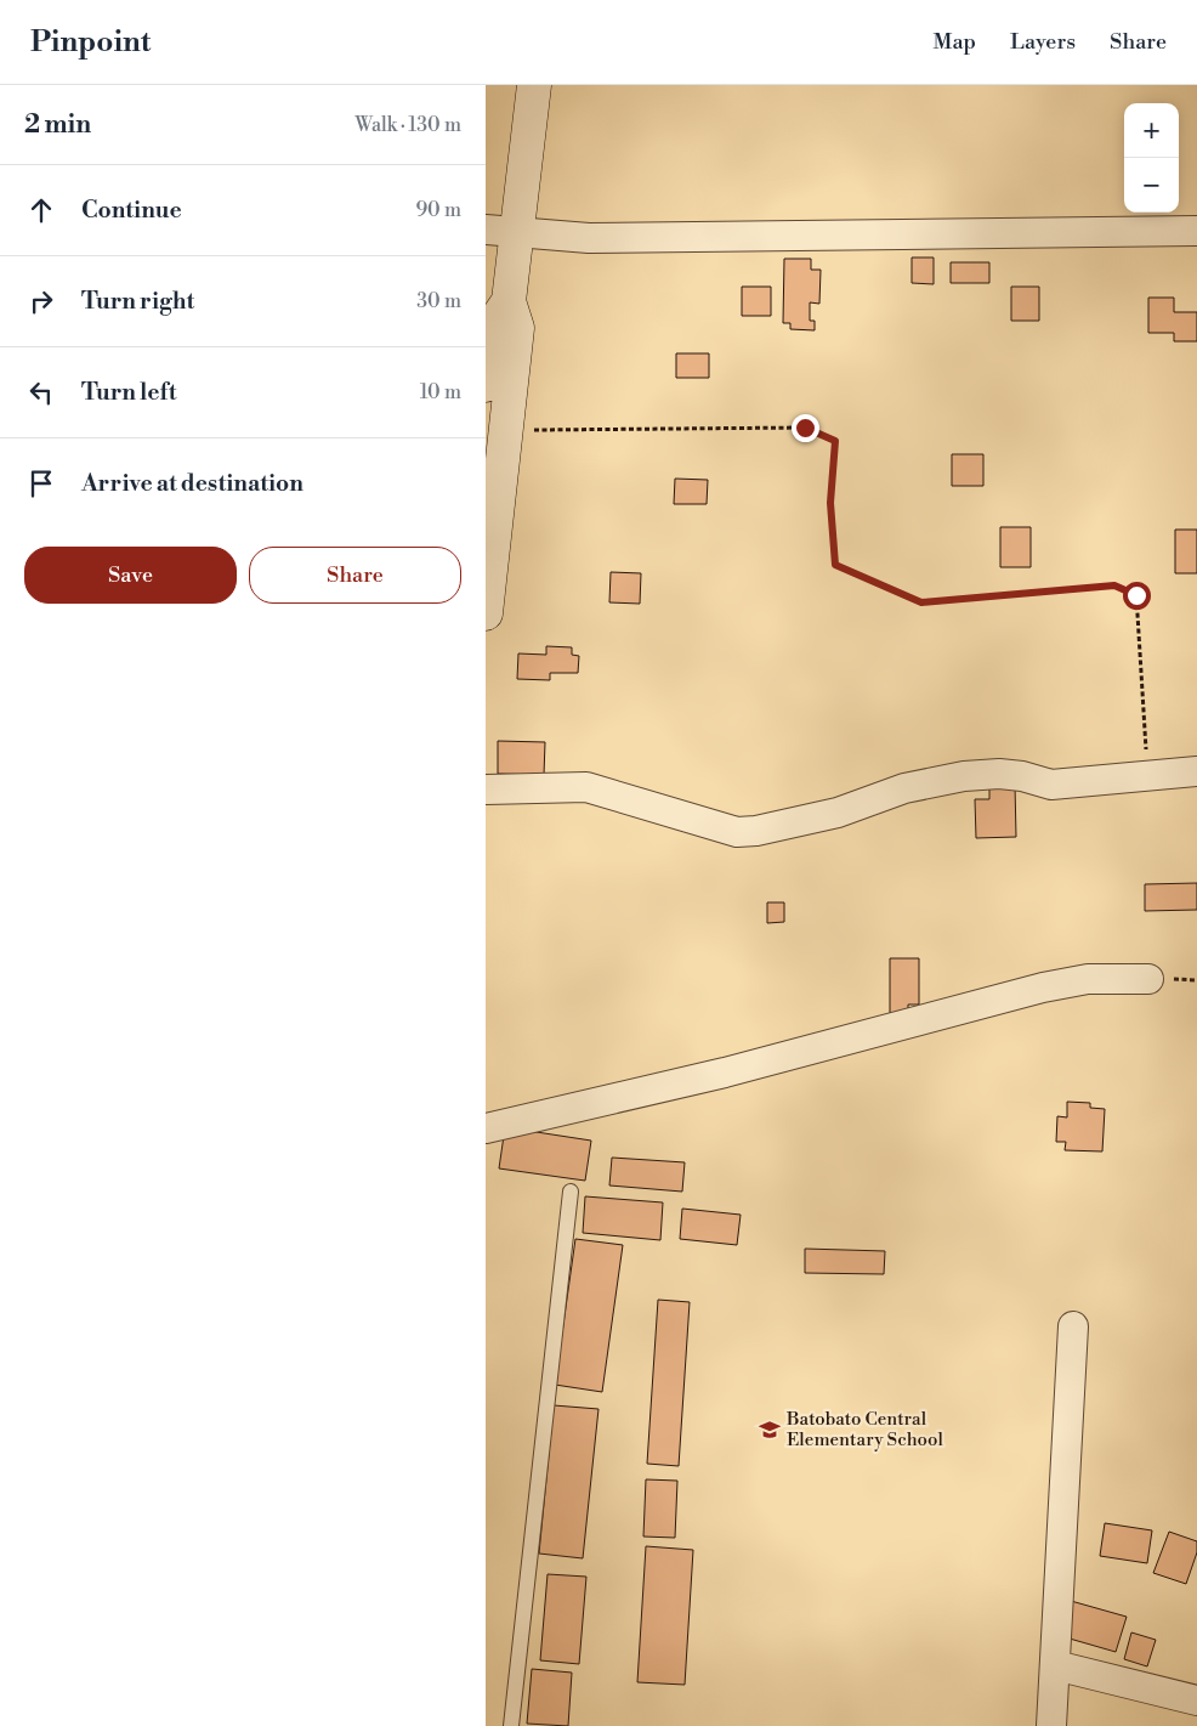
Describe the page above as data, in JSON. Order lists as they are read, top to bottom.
{
  "places": {
    "school or university": ["Batobato Central Elementary School"]
  },
  "page": {
    "header": "Pinpoint",
    "nav": ["Map", "Layers", "Share"],
    "heading": ["2 min", "Walk · 130 m"],
    "map_buttons": ["+", "−"],
    "list": [
      ["Continue", "90 m"],
      ["Turn right", "30 m"],
      ["Turn left", "10 m"],
      "Arrive at destination"
    ],
    "buttons": ["Save", "Share"]
  }
}
